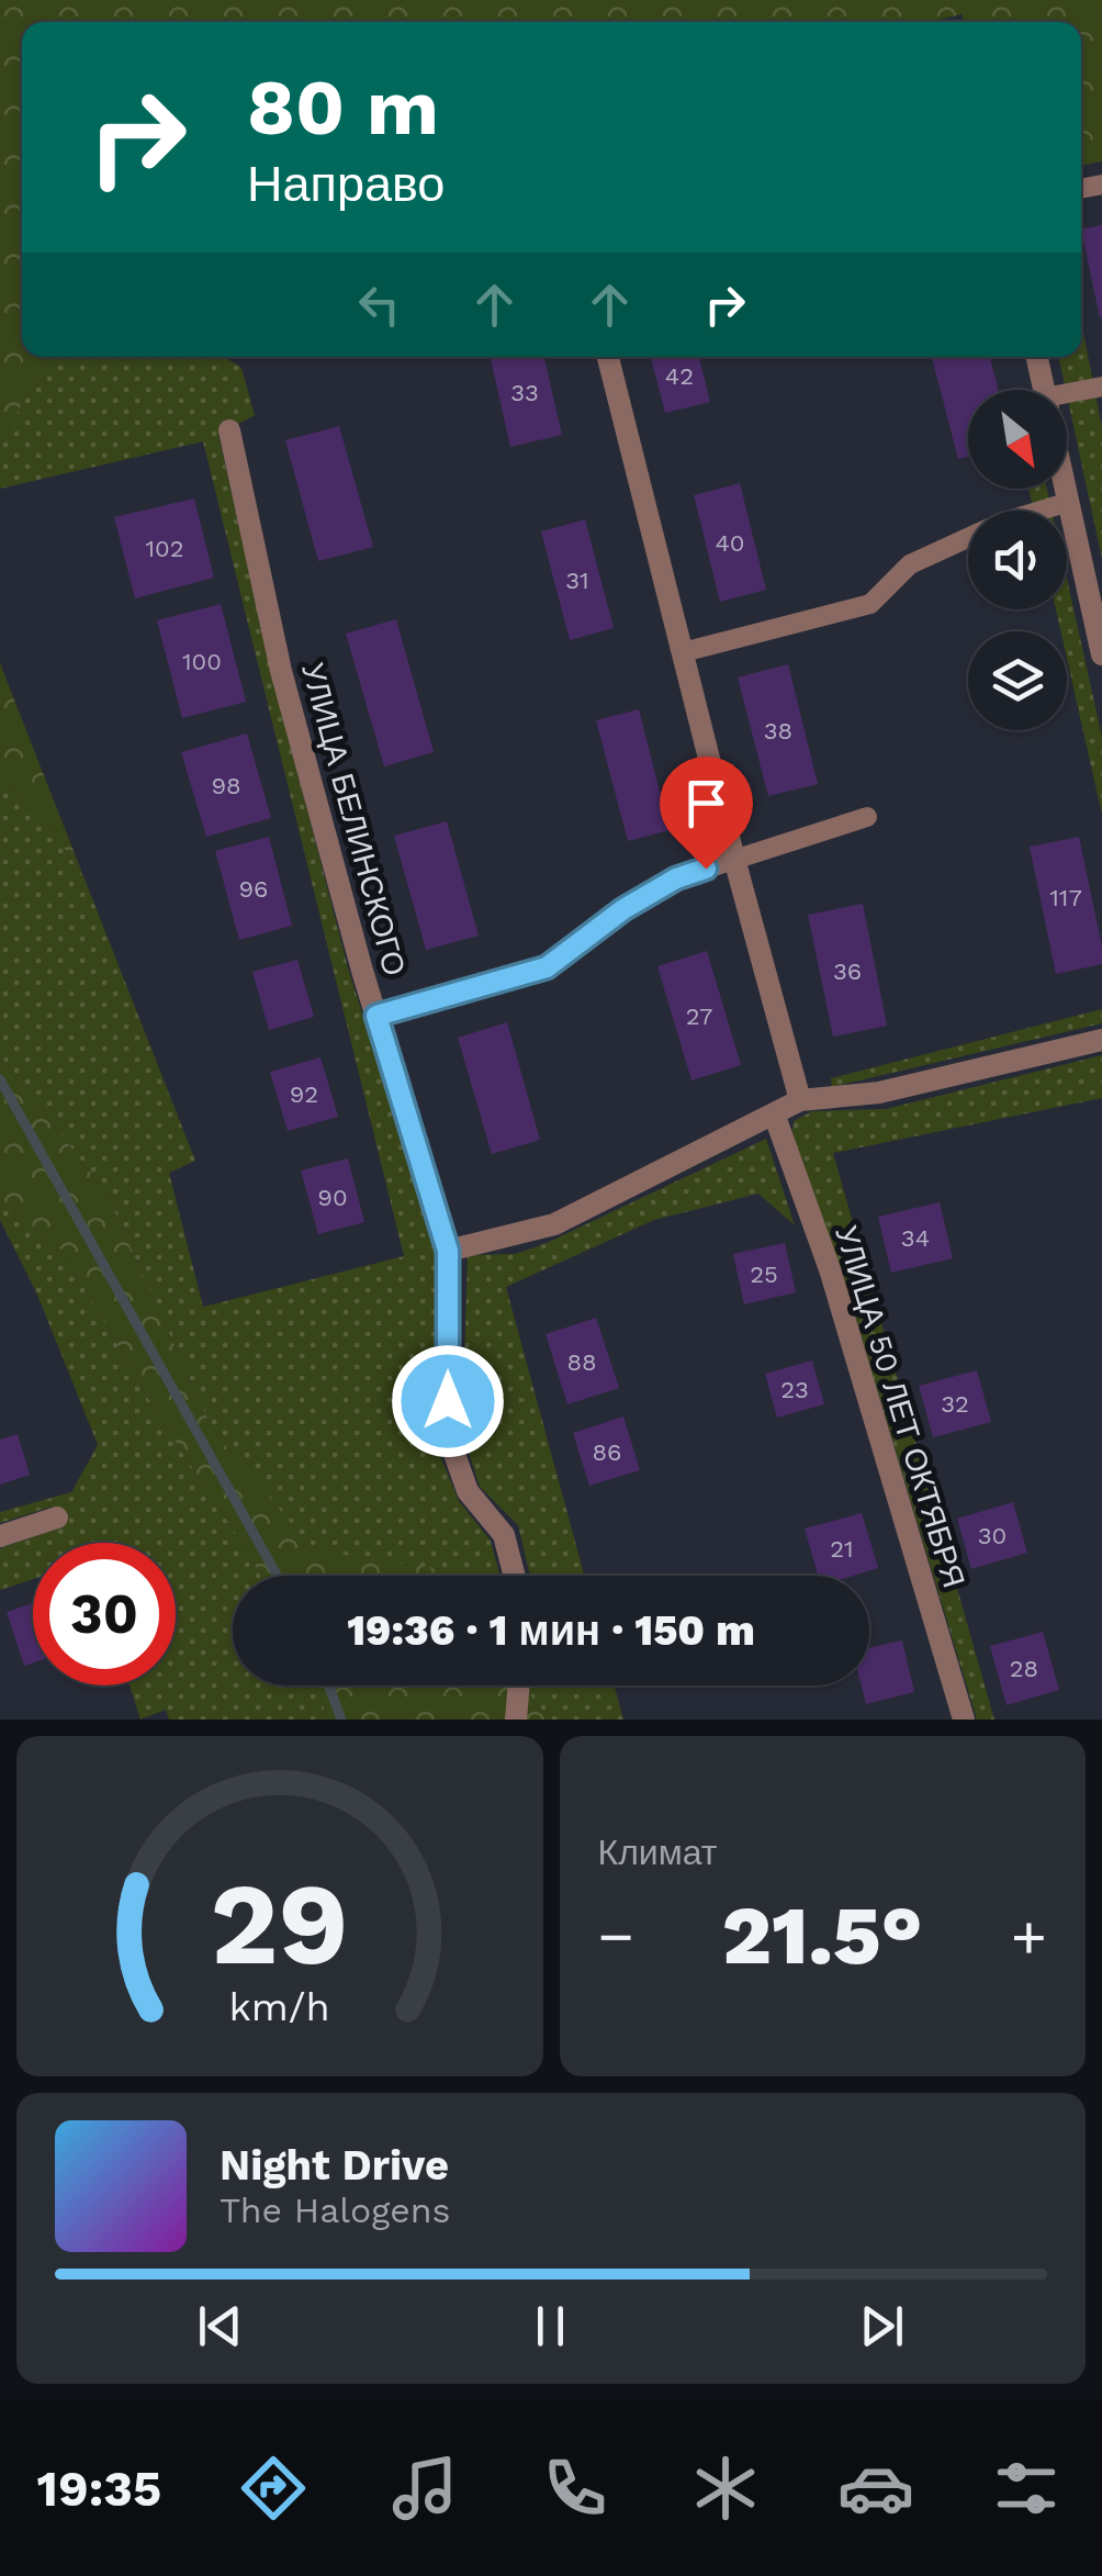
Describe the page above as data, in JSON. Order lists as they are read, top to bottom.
{
  "streets": {
    "street": ["УЛИЦА БЕЛИНСКОГО", "УЛИЦА 50 ЛЕТ ОКТЯБРЯ"]
  },
  "house_numbers": [
    "42",
    "33",
    "40",
    "102",
    "31",
    "100",
    "38",
    "98",
    "96",
    "117",
    "36",
    "27",
    "92",
    "90",
    "34",
    "25",
    "88",
    "23",
    "32",
    "86",
    "30",
    "21",
    "28"
  ],
  "north": "bottom right",
  "page": {
    "turn": ["80 m", "Направо"],
    "limit": "30",
    "trip": "19:36 · 1 мин · 150 m",
    "tile": "Климат",
    "heat": ["−", "21.5°", "+"],
    "song": ["Night Drive", "The Halogens"],
    "tabs": "19:35",
    "gauge": ["29", "km/h"]
  }
}
